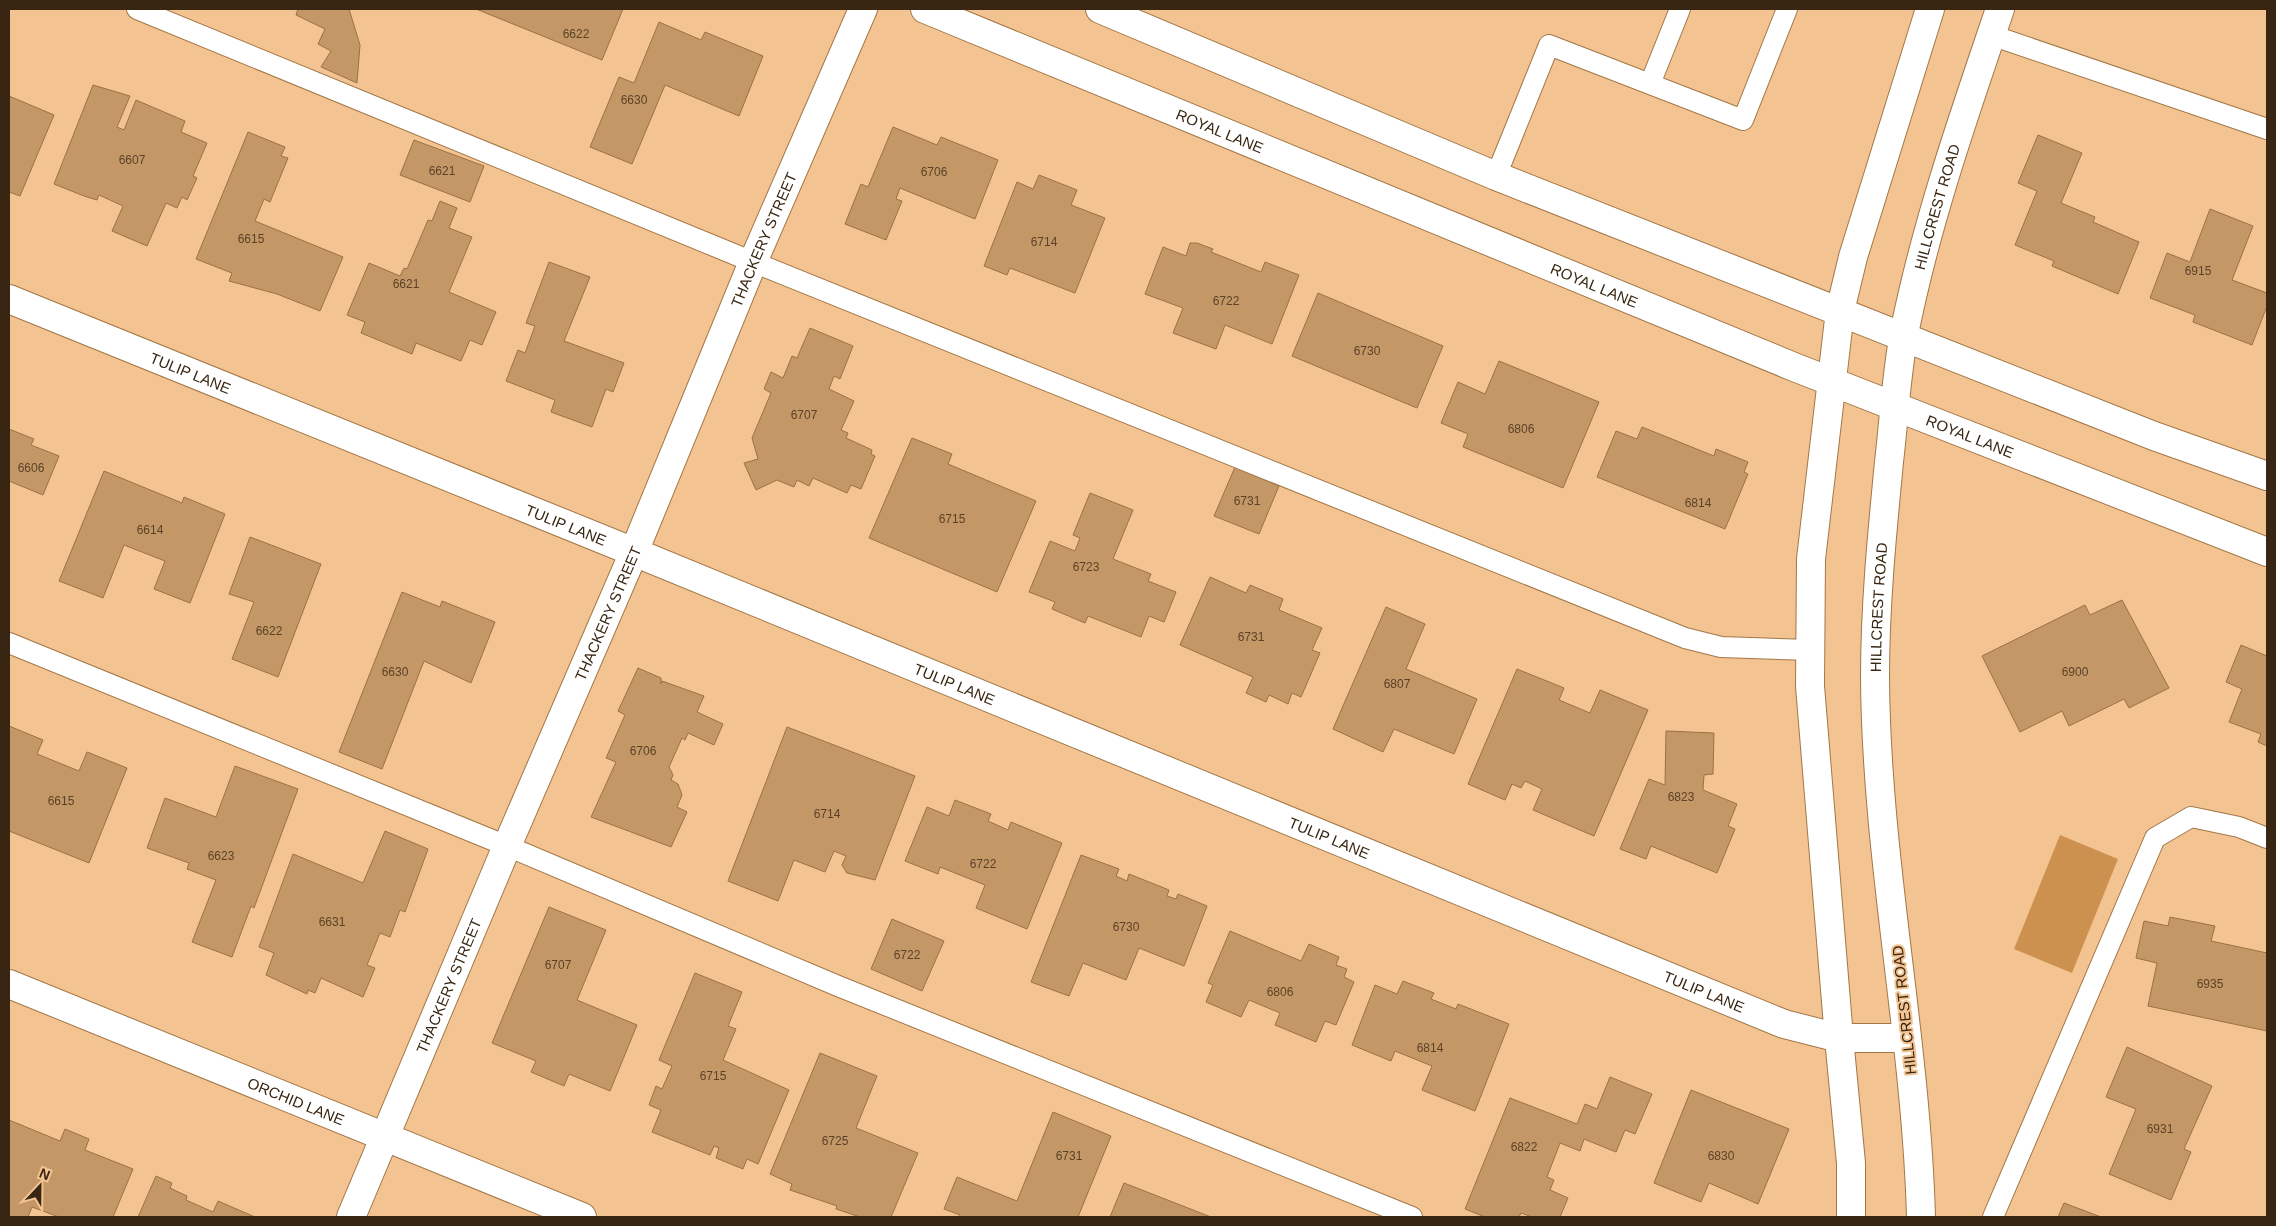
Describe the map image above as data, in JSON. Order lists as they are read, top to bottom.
{
  "streets": {
    "main road": [
      "ROYAL LANE",
      "HILLCREST ROAD",
      "THACKERY STREET",
      "TULIP LANE",
      "ORCHID LANE"
    ]
  },
  "crossings": [
    ["ROYAL LANE", "HILLCREST ROAD"],
    ["HILLCREST ROAD", "TULIP LANE"],
    ["THACKERY STREET", "TULIP LANE"],
    ["THACKERY STREET", "ORCHID LANE"]
  ],
  "house_numbers": [
    "6622",
    "6630",
    "6607",
    "6621",
    "6706",
    "6615",
    "6714",
    "6915",
    "6621",
    "6722",
    "6730",
    "6707",
    "6806",
    "6606",
    "6731",
    "6814",
    "6715",
    "6614",
    "6723",
    "6622",
    "6731",
    "6630",
    "6900",
    "6807",
    "6706",
    "6823",
    "6615",
    "6714",
    "6623",
    "6722",
    "6631",
    "6730",
    "6722",
    "6707",
    "6935",
    "6806",
    "6814",
    "6715",
    "6931",
    "6725",
    "6822",
    "6731",
    "6830"
  ],
  "north": "top"
}
